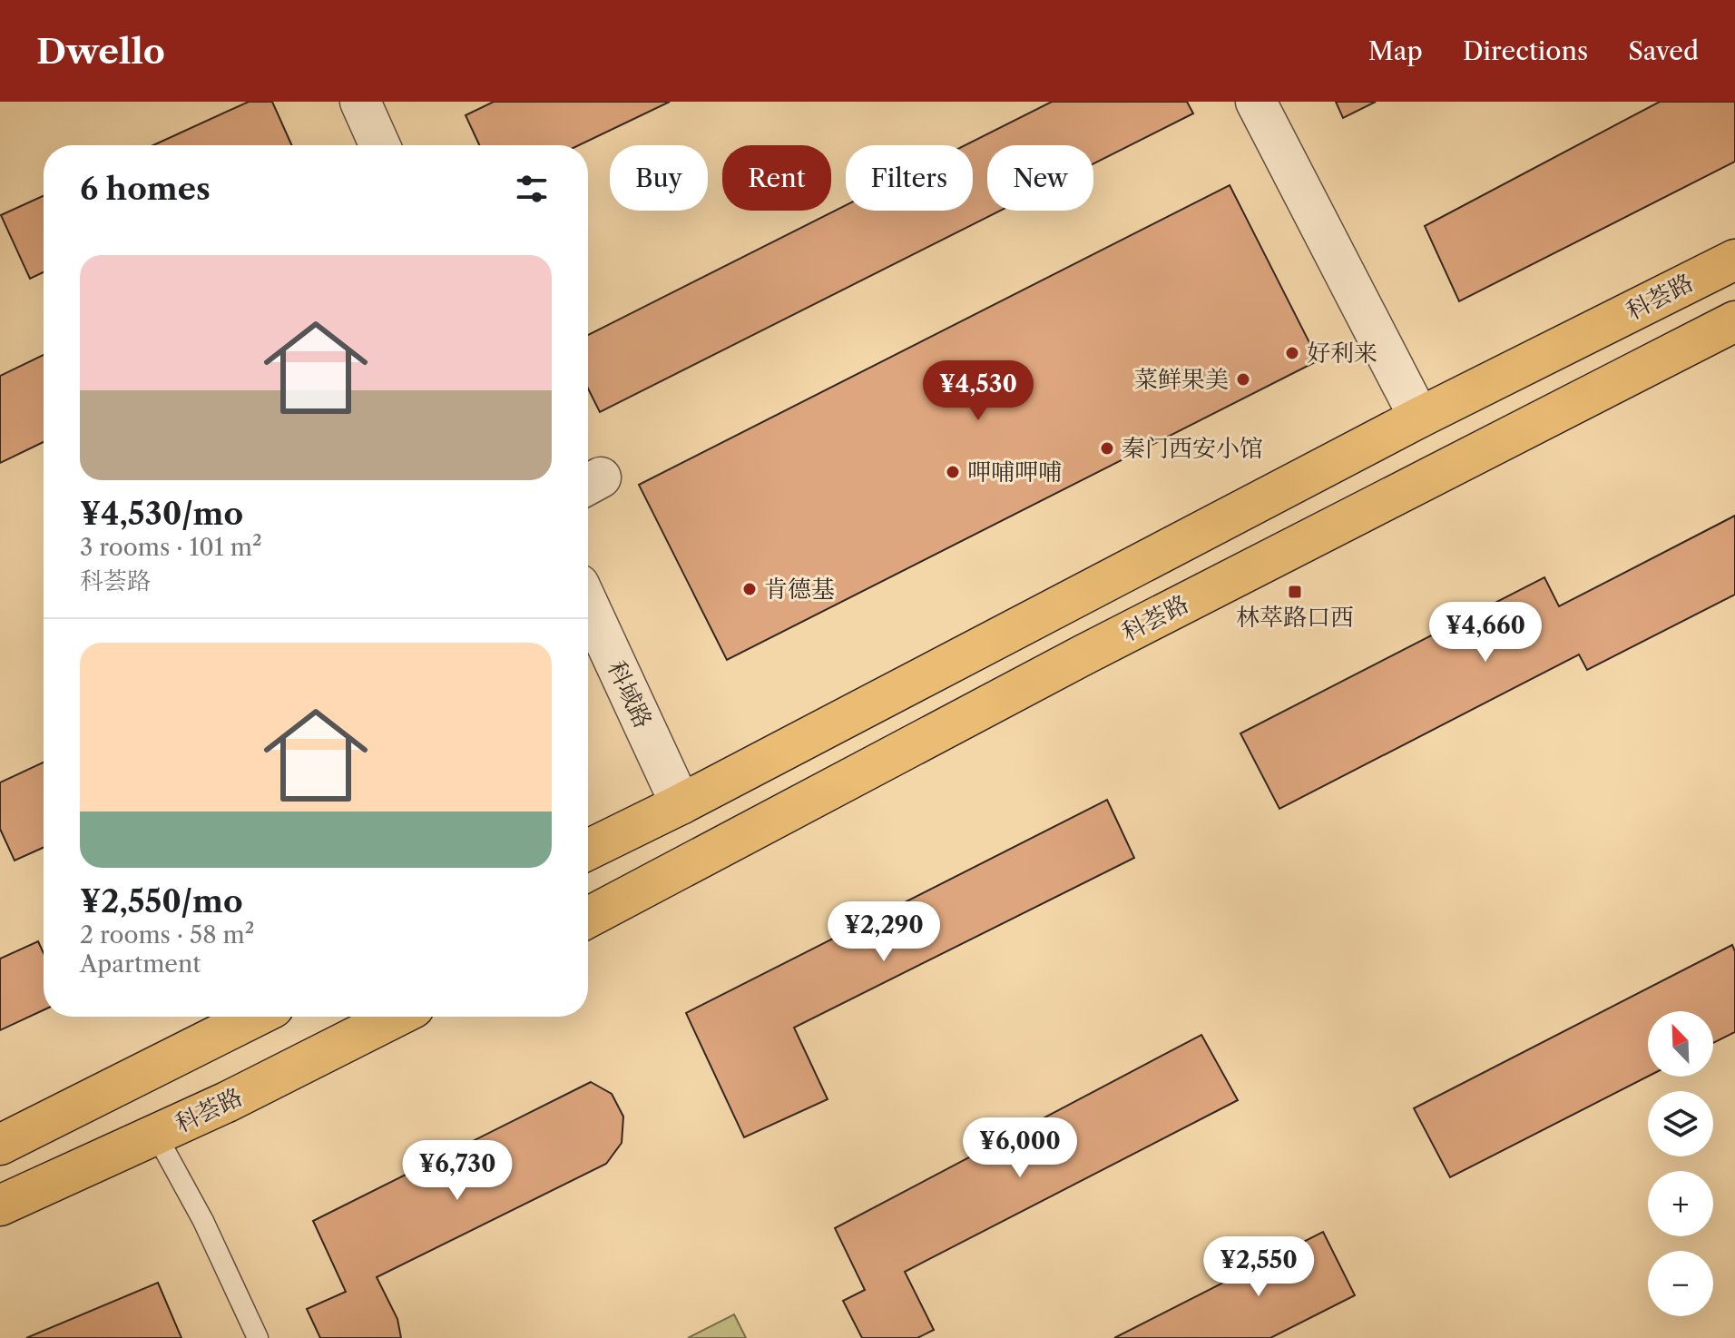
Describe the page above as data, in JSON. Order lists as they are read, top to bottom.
{
  "streets": {
    "main road": ["科荟路"],
    "street": ["科域路"]
  },
  "crossings": [
    ["科荟路", "科域路"]
  ],
  "places": {
    "other": [
      "好利来",
      "菜鲜果美",
      "秦门西安小馆",
      "呷哺呷哺",
      "肯德基"
    ],
    "transit": ["林萃路口西"]
  },
  "north": "top left",
  "page": {
    "header": "Dwello",
    "nav": ["Map", "Directions", "Saved"],
    "chip": [
      "Buy",
      "Rent",
      "Filters",
      "New"
    ],
    "heading": "6 homes",
    "list": [
      {
        "name": "¥4,530/mo",
        "note": "3 rooms · 101 m² · 科荟路"
      },
      {
        "name": "¥2,550/mo",
        "note": "2 rooms · 58 m² · Apartment"
      }
    ],
    "price": [
      "¥4,530",
      "¥4,660",
      "¥2,290",
      "¥6,000",
      "¥6,730",
      "¥2,550"
    ],
    "map_buttons": ["+", "−"]
  }
}
